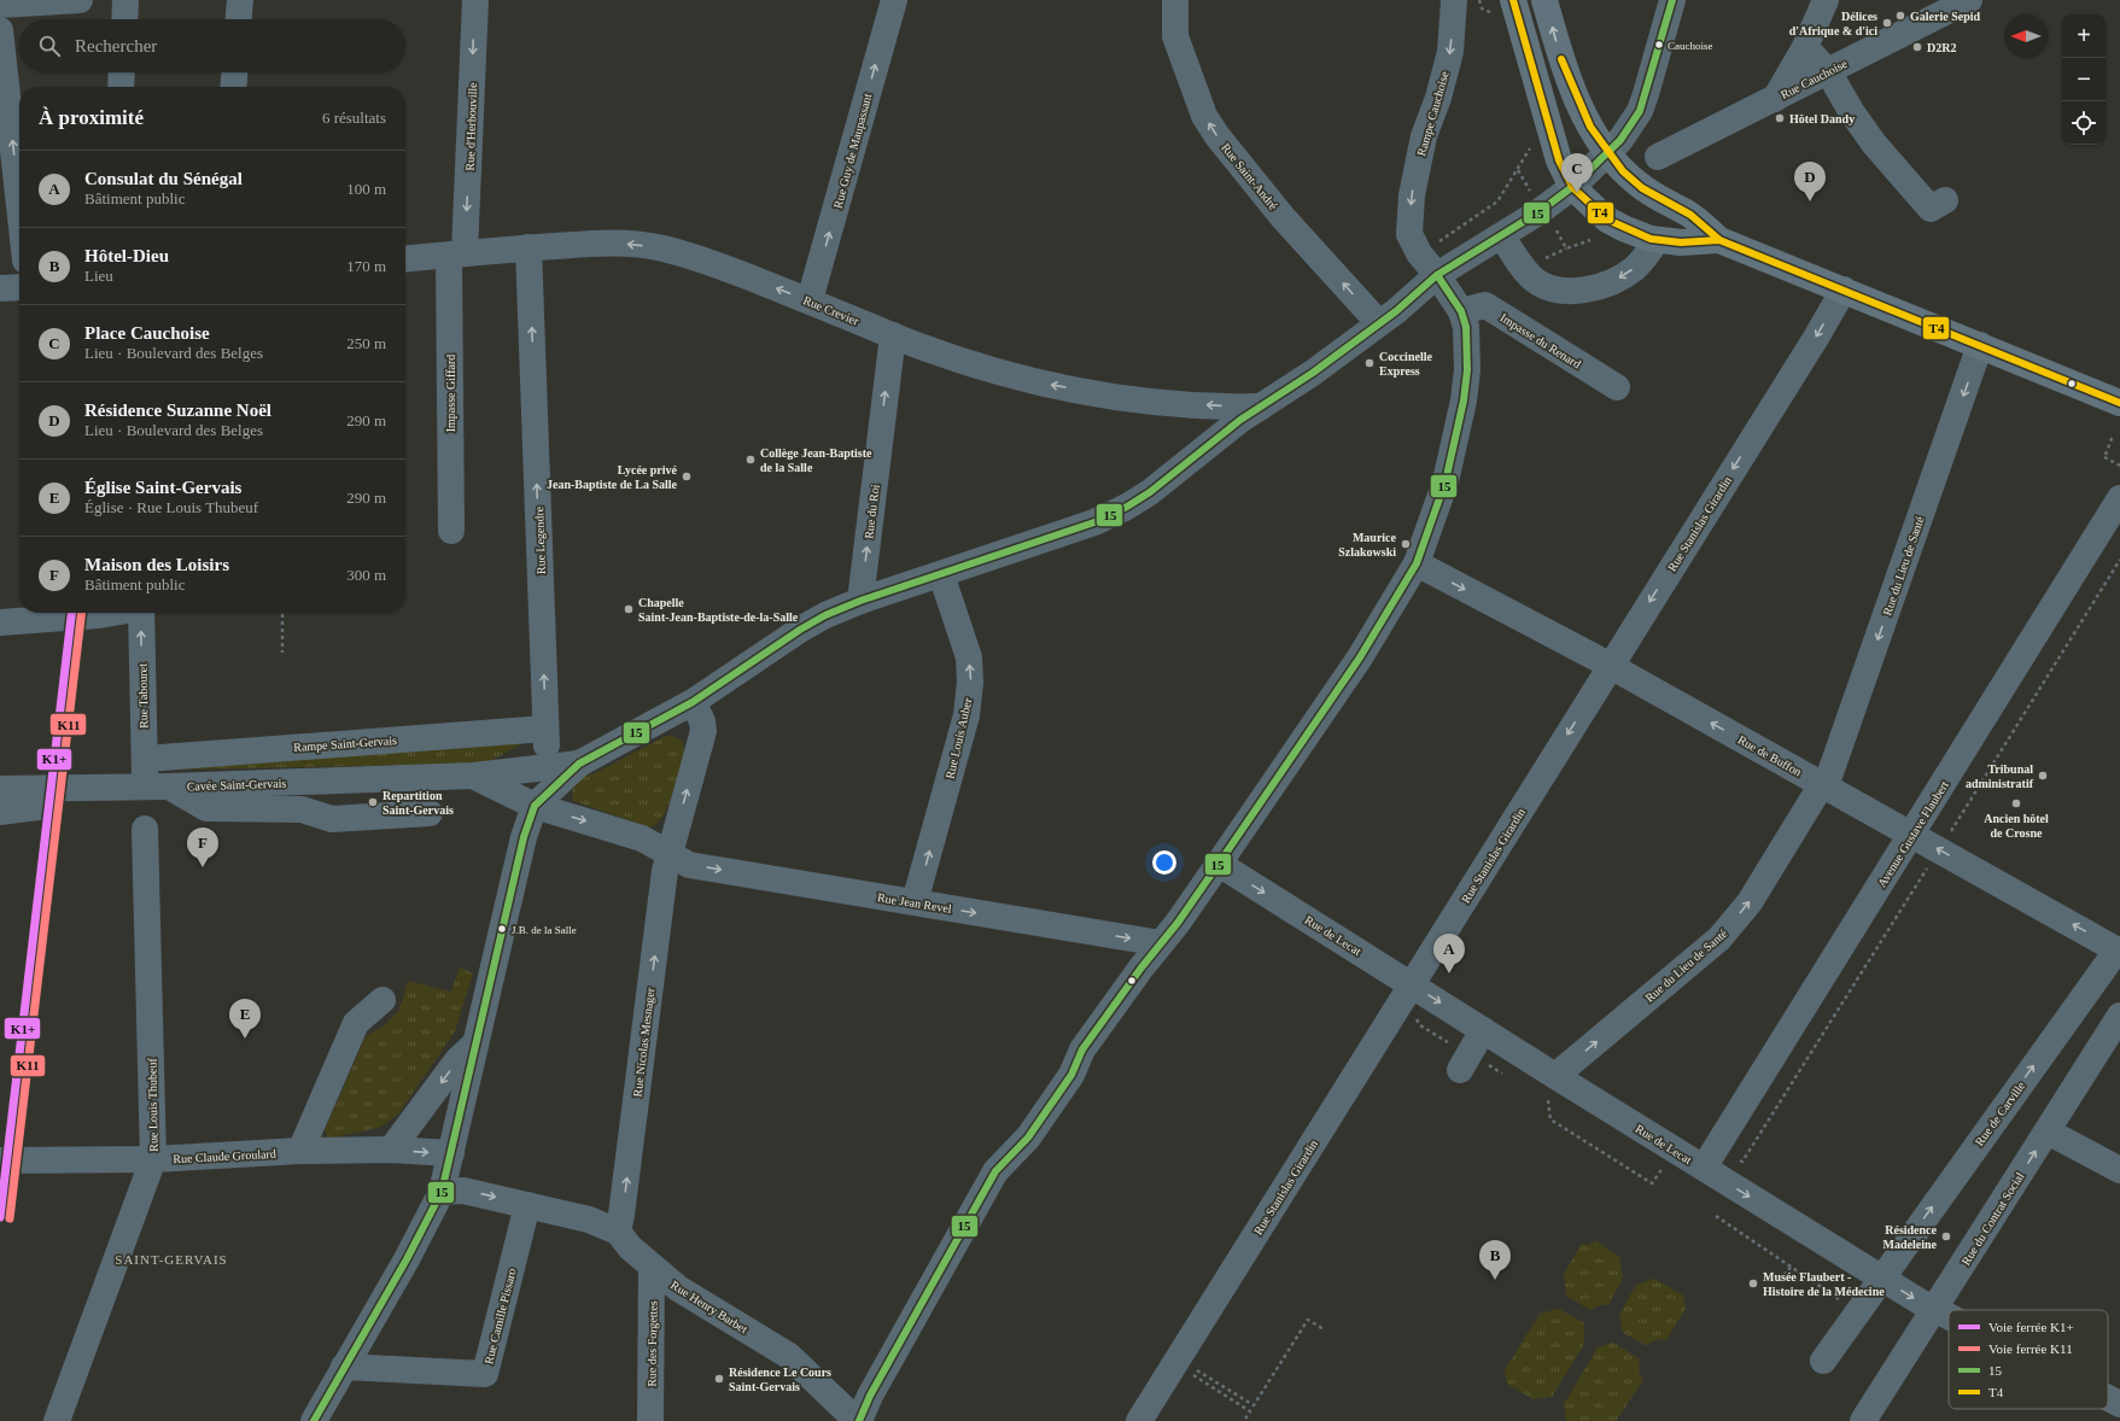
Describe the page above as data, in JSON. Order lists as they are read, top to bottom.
{
  "streets": {
    "street": [
      "Rue Cauchoise",
      "Rampe Cauchoise",
      "Rue d'Herbouville",
      "Rue Guy de Maupassant",
      "Rue Saint-André",
      "Rue Crevier",
      "Impasse du Renard",
      "Impasse Giffard",
      "Rue du Roi",
      "Rue Stanislas Girardin",
      "Rue Legendre",
      "Rue du Lieu de Santé",
      "Rue Tabouret",
      "Rue Louis Auber",
      "Rampe Saint-Gervais",
      "Rue de Buffon",
      "Cavée Saint-Gervais",
      "Avenue Gustave Flaubert",
      "Rue Jean Revel",
      "Rue de Lecat",
      "Rue Nicolas Mesnager",
      "Rue Louis Thubeuf",
      "Rue de Carville",
      "Rue Claude Groulard",
      "Rue du Contrat Social",
      "Rue Henry Barbet",
      "Rue Camille Pissaro",
      "Rue des Forgettes"
    ]
  },
  "crossings": [
    ["Rampe Cauchoise", "Impasse du Renard"],
    ["Rue d'Herbouville", "Rue Crevier"],
    ["Rue d'Herbouville", "Impasse Giffard"],
    ["Rue Guy de Maupassant", "Rue Crevier"],
    ["Rue Crevier", "Impasse Giffard"],
    ["Rue Crevier", "Rue du Roi"],
    ["Rue Crevier", "Rue Legendre"],
    ["Rue Stanislas Girardin", "Rue de Buffon"],
    ["Rue Stanislas Girardin", "Rue de Lecat"],
    ["Rue Legendre", "Rampe Saint-Gervais"],
    ["Rue du Lieu de Santé", "Rue de Buffon"],
    ["Rue du Lieu de Santé", "Rue de Lecat"],
    ["Rue Tabouret", "Rampe Saint-Gervais"],
    ["Rue Tabouret", "Cavée Saint-Gervais"],
    ["Rue Louis Auber", "Rue Jean Revel"],
    ["Rue de Buffon", "Avenue Gustave Flaubert"],
    ["Rue de Buffon", "Rue de Carville"],
    ["Cavée Saint-Gervais", "Rue Jean Revel"],
    ["Avenue Gustave Flaubert", "Rue de Lecat"],
    ["Rue Jean Revel", "Rue Nicolas Mesnager"],
    ["Rue de Lecat", "Rue de Carville"],
    ["Rue de Lecat", "Rue du Contrat Social"],
    ["Rue Nicolas Mesnager", "Rue Henry Barbet"],
    ["Rue Louis Thubeuf", "Rue Claude Groulard"],
    ["Rue Henry Barbet", "Rue Camille Pissaro"],
    ["Rue Henry Barbet", "Rue des Forgettes"]
  ],
  "one_way": [
    "Rue d'Herbouville",
    "Rue Guy de Maupassant",
    "Rue Saint-André",
    "Rue Crevier",
    "Rue du Roi",
    "Rue Legendre",
    "Rue Tabouret",
    "Rue Louis Auber",
    "Rue Jean Revel",
    "Rue de Lecat",
    "Rue de Carville",
    "Rue du Contrat Social"
  ],
  "districts": ["SAINT-GERVAIS"],
  "places": [
    "Galerie Sepid",
    "Délices d'Afrique & d'ici",
    "Cauchoise",
    "D2R2",
    "Hôtel Dandy",
    "Coccinelle Express",
    "Collège Jean-Baptiste de la Salle",
    "Lycée privé Jean-Baptiste de La Salle",
    "Maurice Szlakowski",
    "Chapelle Saint-Jean-Baptiste-de-la-Salle",
    "Tribunal administratif",
    "Repartition Saint-Gervais",
    "Ancien hôtel de Crosne",
    "J.B. de la Salle",
    "Résidence Madeleine",
    "Musée Flaubert - Histoire de la Médecine",
    "Résidence Le Cours Saint-Gervais"
  ],
  "lines": [
    "transit line 15",
    "transit line T4",
    "rail line K1+",
    "rail line K11"
  ],
  "legend": [
    "Voie ferrée K1+",
    "Voie ferrée K11",
    "15",
    "T4"
  ],
  "north": "left",
  "page": {
    "map_buttons": ["+", "−"],
    "search": "Rechercher",
    "heading": ["À proximité", "6 résultats"],
    "list": [
      {
        "mark": "A",
        "name": "Consulat du Sénégal",
        "note": "Bâtiment public",
        "value": "100 m"
      },
      {
        "mark": "B",
        "name": "Hôtel-Dieu",
        "note": "Lieu",
        "value": "170 m"
      },
      {
        "mark": "C",
        "name": "Place Cauchoise",
        "note": "Lieu · Boulevard des Belges",
        "value": "250 m"
      },
      {
        "mark": "D",
        "name": "Résidence Suzanne Noël",
        "note": "Lieu · Boulevard des Belges",
        "value": "290 m"
      },
      {
        "mark": "E",
        "name": "Église Saint-Gervais",
        "note": "Église · Rue Louis Thubeuf",
        "value": "290 m"
      },
      {
        "mark": "F",
        "name": "Maison des Loisirs",
        "note": "Bâtiment public",
        "value": "300 m"
      }
    ],
    "pins": [
      "C",
      "D",
      "F",
      "A",
      "E",
      "B"
    ]
  }
}
